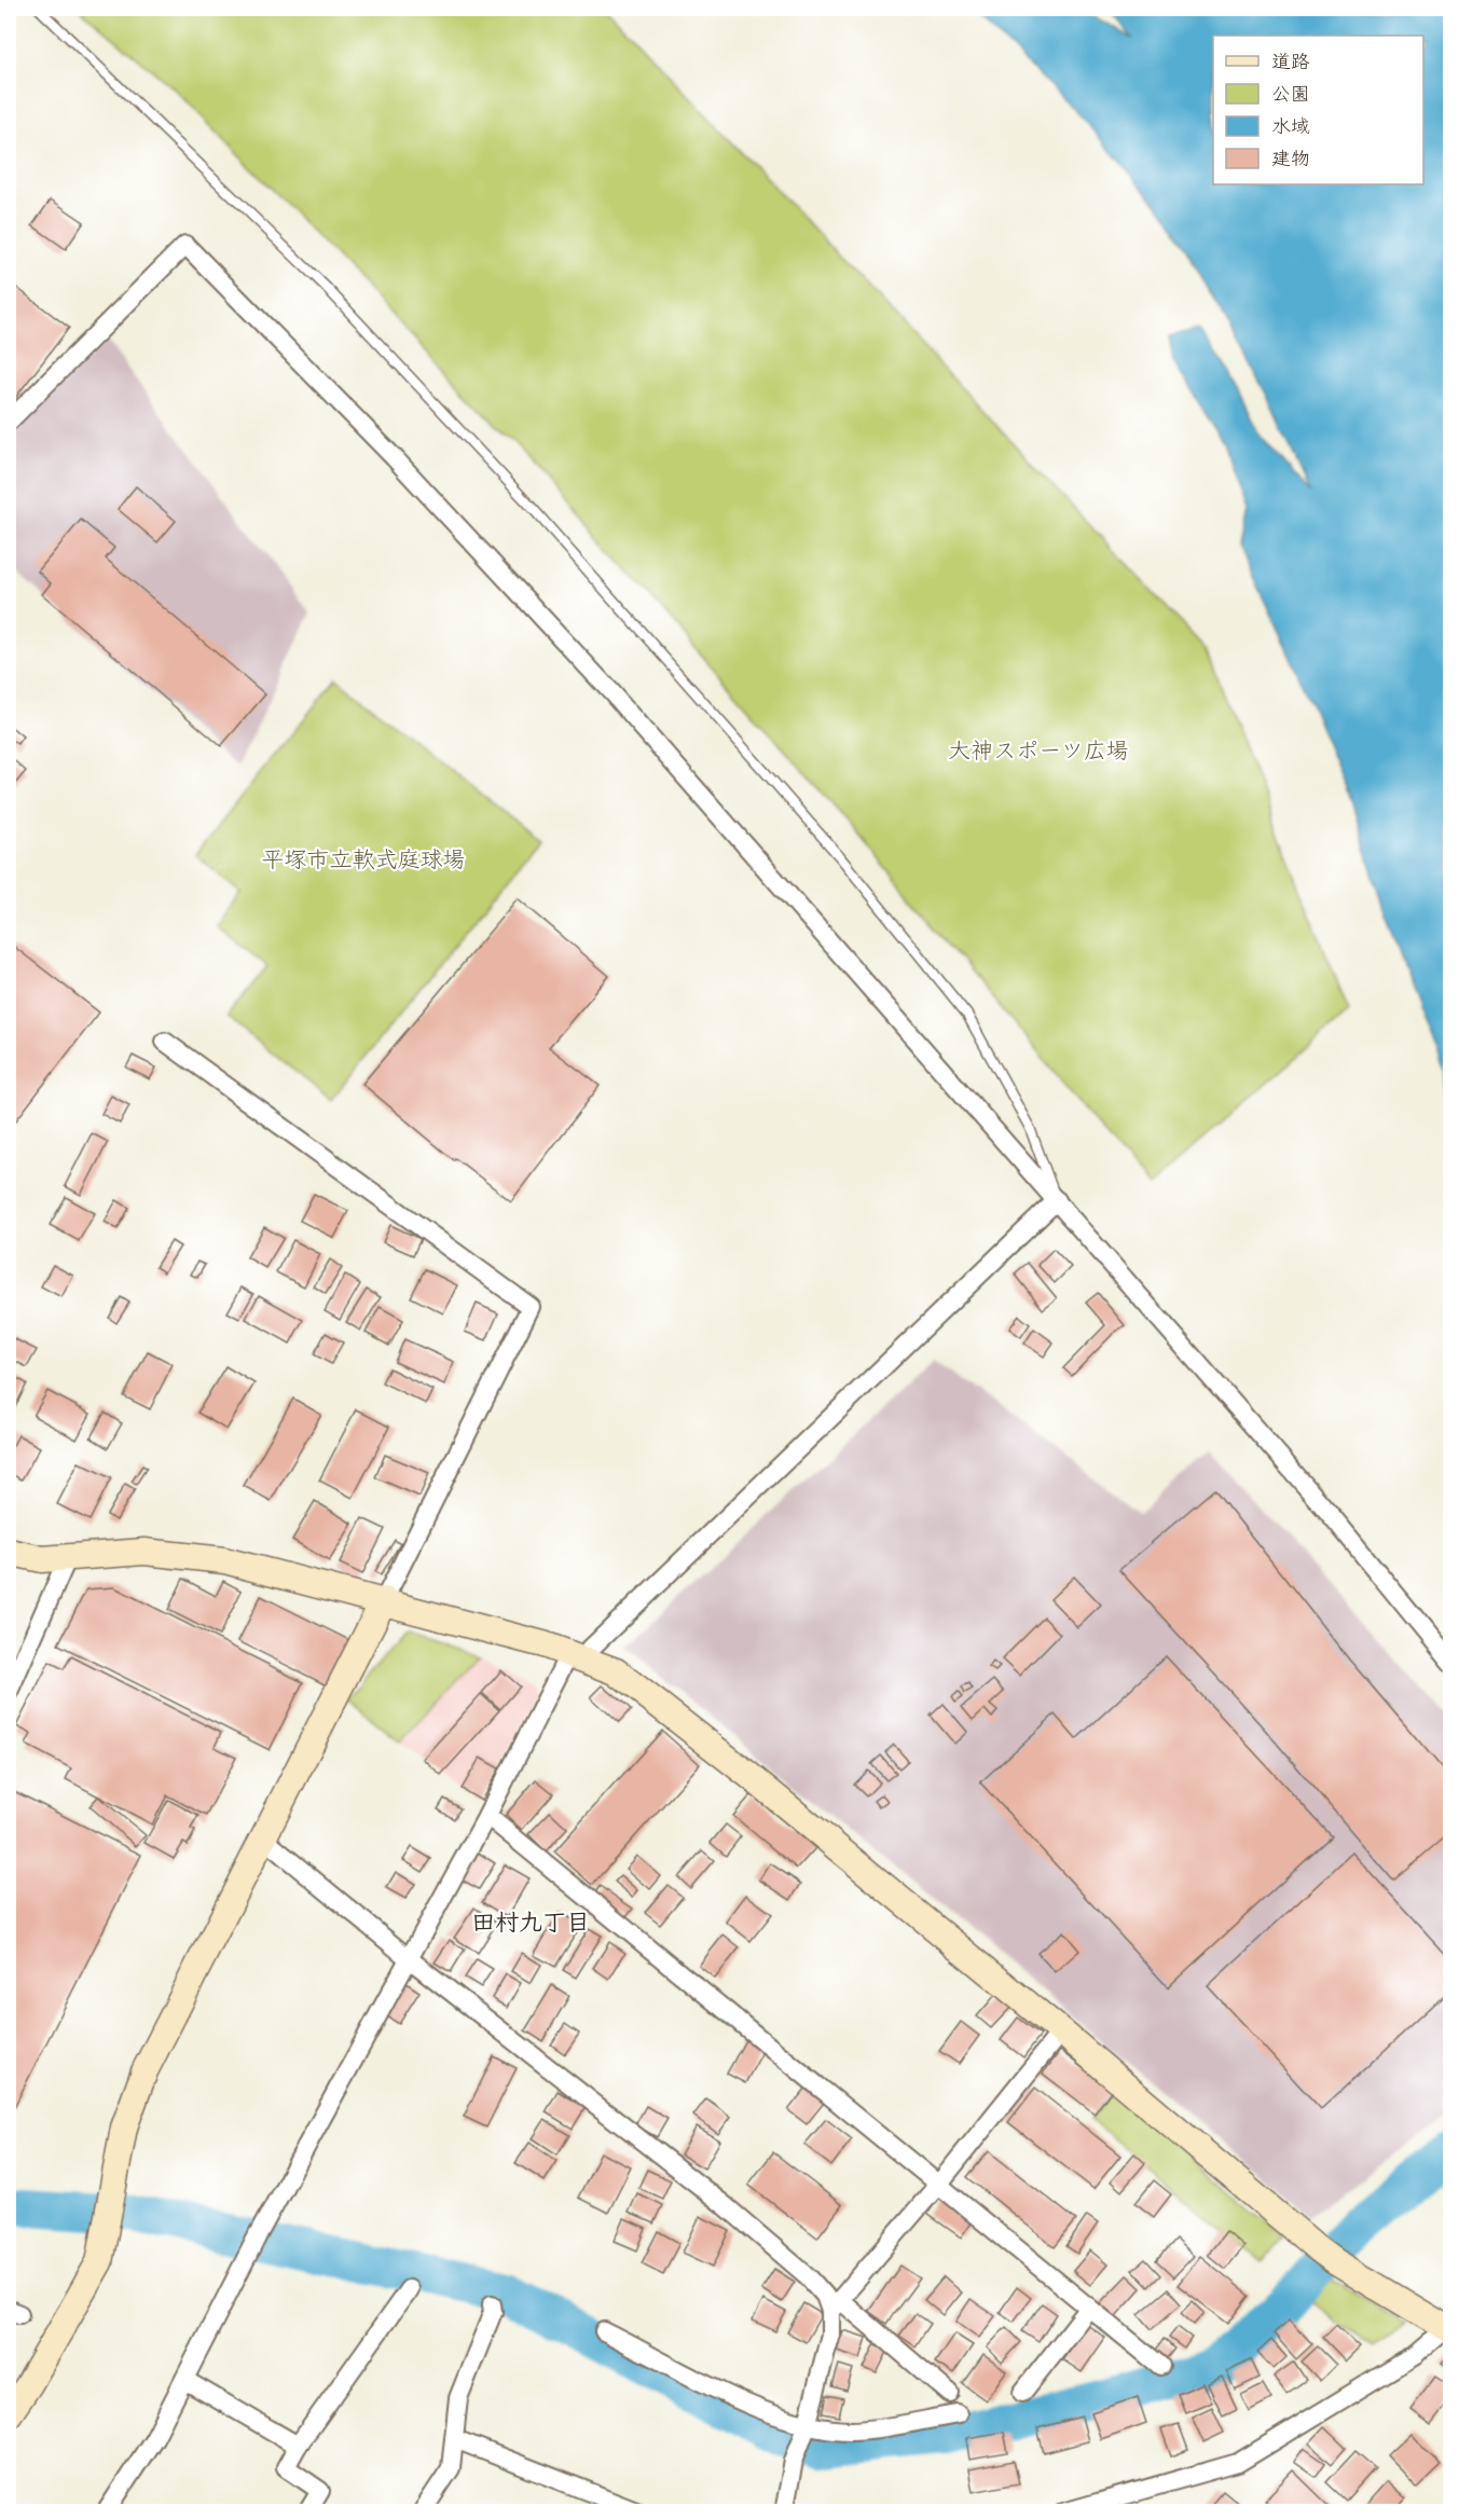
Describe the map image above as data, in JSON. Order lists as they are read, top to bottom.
{
  "districts": ["田村九丁目"],
  "parks": ["大神スポーツ広場", "平塚市立軟式庭球場"],
  "legend": [
    "道路",
    "公園",
    "水域",
    "建物"
  ]
}
